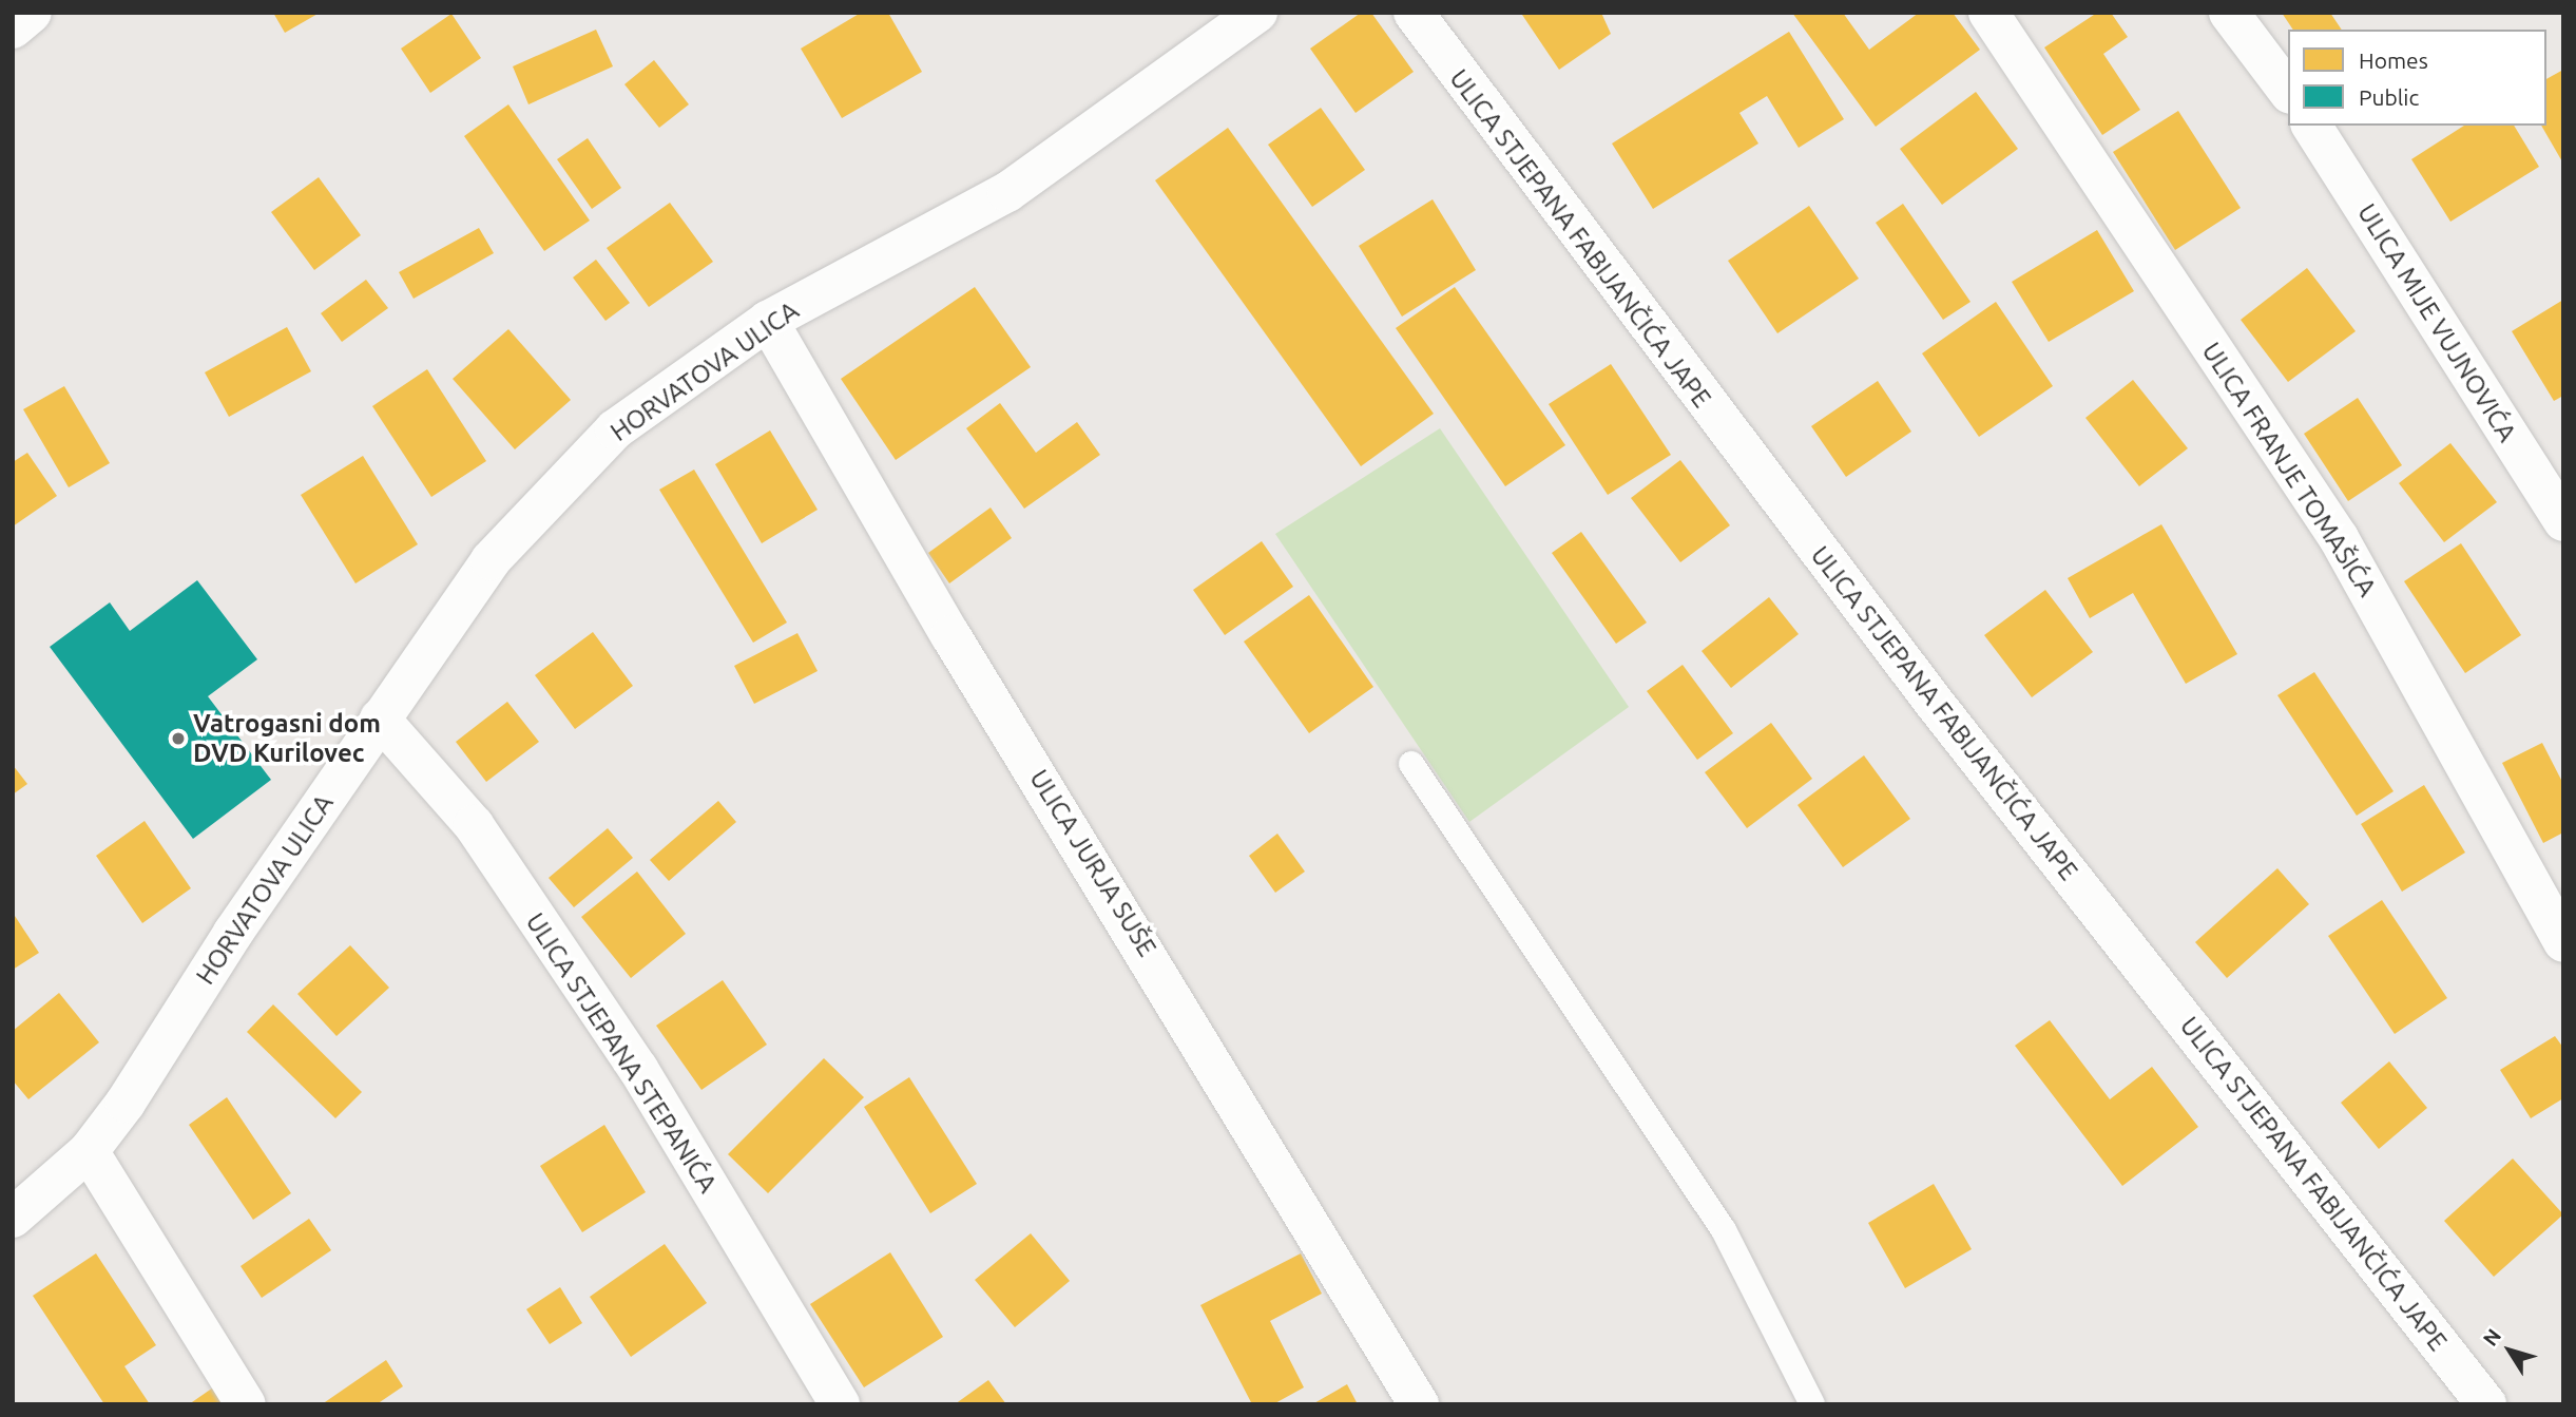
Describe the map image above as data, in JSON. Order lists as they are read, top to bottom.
{
  "streets": {
    "street": [
      "ULICA STJEPANA FABIJANČIĆA JAPE",
      "ULICA MIJE VUJNOVIĆA",
      "HORVATOVA ULICA",
      "ULICA FRANJE TOMAŠIĆA",
      "ULICA JURJA SUŠE",
      "ULICA STJEPANA STEPANIĆA"
    ]
  },
  "crossings": [
    ["HORVATOVA ULICA", "ULICA JURJA SUŠE"],
    ["HORVATOVA ULICA", "ULICA STJEPANA STEPANIĆA"]
  ],
  "places": ["Vatrogasni dom DVD Kurilovec"],
  "legend": ["Homes", "Public"],
  "north": "top left"
}
